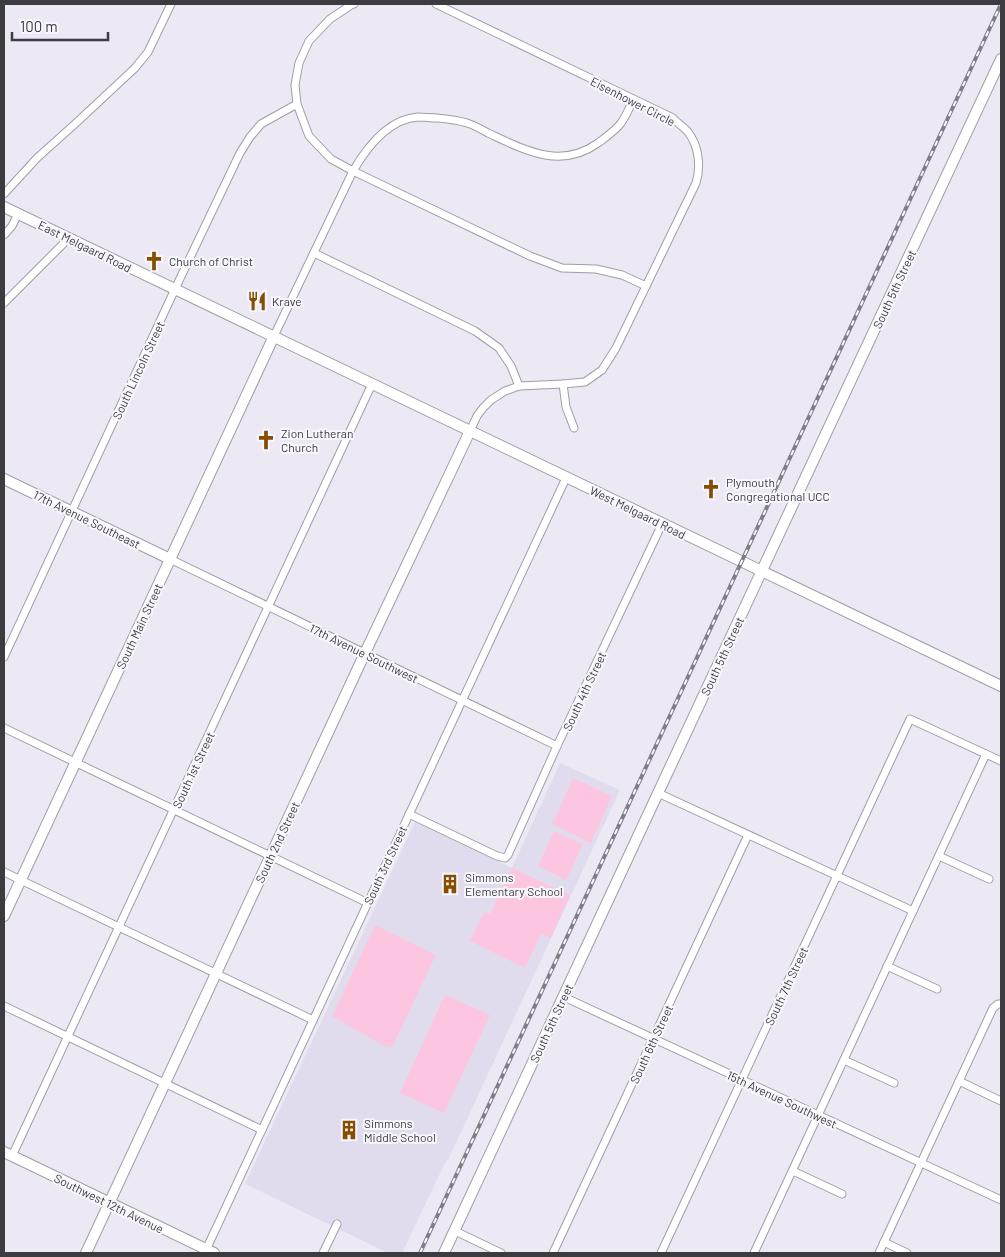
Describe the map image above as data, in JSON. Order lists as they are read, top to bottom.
{
  "streets": {
    "street": [
      "Eisenhower Circle",
      "East Melgaard Road",
      "South 5th Street",
      "South Lincoln Street",
      "West Melgaard Road",
      "17th Avenue Southeast",
      "South Main Street",
      "17th Avenue Southwest",
      "South 4th Street",
      "South 1st Street",
      "South 2nd Street",
      "South 3rd Street",
      "South 7th Street",
      "South 6th Street",
      "15th Avenue Southwest",
      "Southwest 12th Avenue"
    ]
  },
  "crossings": [
    ["Eisenhower Circle", "West Melgaard Road"],
    ["Eisenhower Circle", "South 2nd Street"],
    ["East Melgaard Road", "South Lincoln Street"],
    ["East Melgaard Road", "West Melgaard Road"],
    ["East Melgaard Road", "South Main Street"],
    ["South 5th Street", "West Melgaard Road"],
    ["South 5th Street", "15th Avenue Southwest"],
    ["South Lincoln Street", "17th Avenue Southeast"],
    ["West Melgaard Road", "South Main Street"],
    ["West Melgaard Road", "South 4th Street"],
    ["West Melgaard Road", "South 1st Street"],
    ["West Melgaard Road", "South 2nd Street"],
    ["West Melgaard Road", "South 3rd Street"],
    ["17th Avenue Southeast", "South Main Street"],
    ["17th Avenue Southeast", "17th Avenue Southwest"],
    ["South Main Street", "17th Avenue Southwest"],
    ["17th Avenue Southwest", "South 4th Street"],
    ["17th Avenue Southwest", "South 1st Street"],
    ["17th Avenue Southwest", "South 2nd Street"],
    ["17th Avenue Southwest", "South 3rd Street"],
    ["South 4th Street", "South 3rd Street"],
    ["South 1st Street", "Southwest 12th Avenue"],
    ["South 2nd Street", "Southwest 12th Avenue"],
    ["South 3rd Street", "Southwest 12th Avenue"],
    ["South 7th Street", "15th Avenue Southwest"],
    ["South 6th Street", "15th Avenue Southwest"]
  ],
  "places": {
    "church": ["Church of Christ", "Zion Lutheran Church", "Plymouth Congregational UCC"],
    "restaurant": ["Krave"],
    "building": ["Simmons Elementary School", "Simmons Middle School"]
  },
  "scale_bar": "100 m"
}
